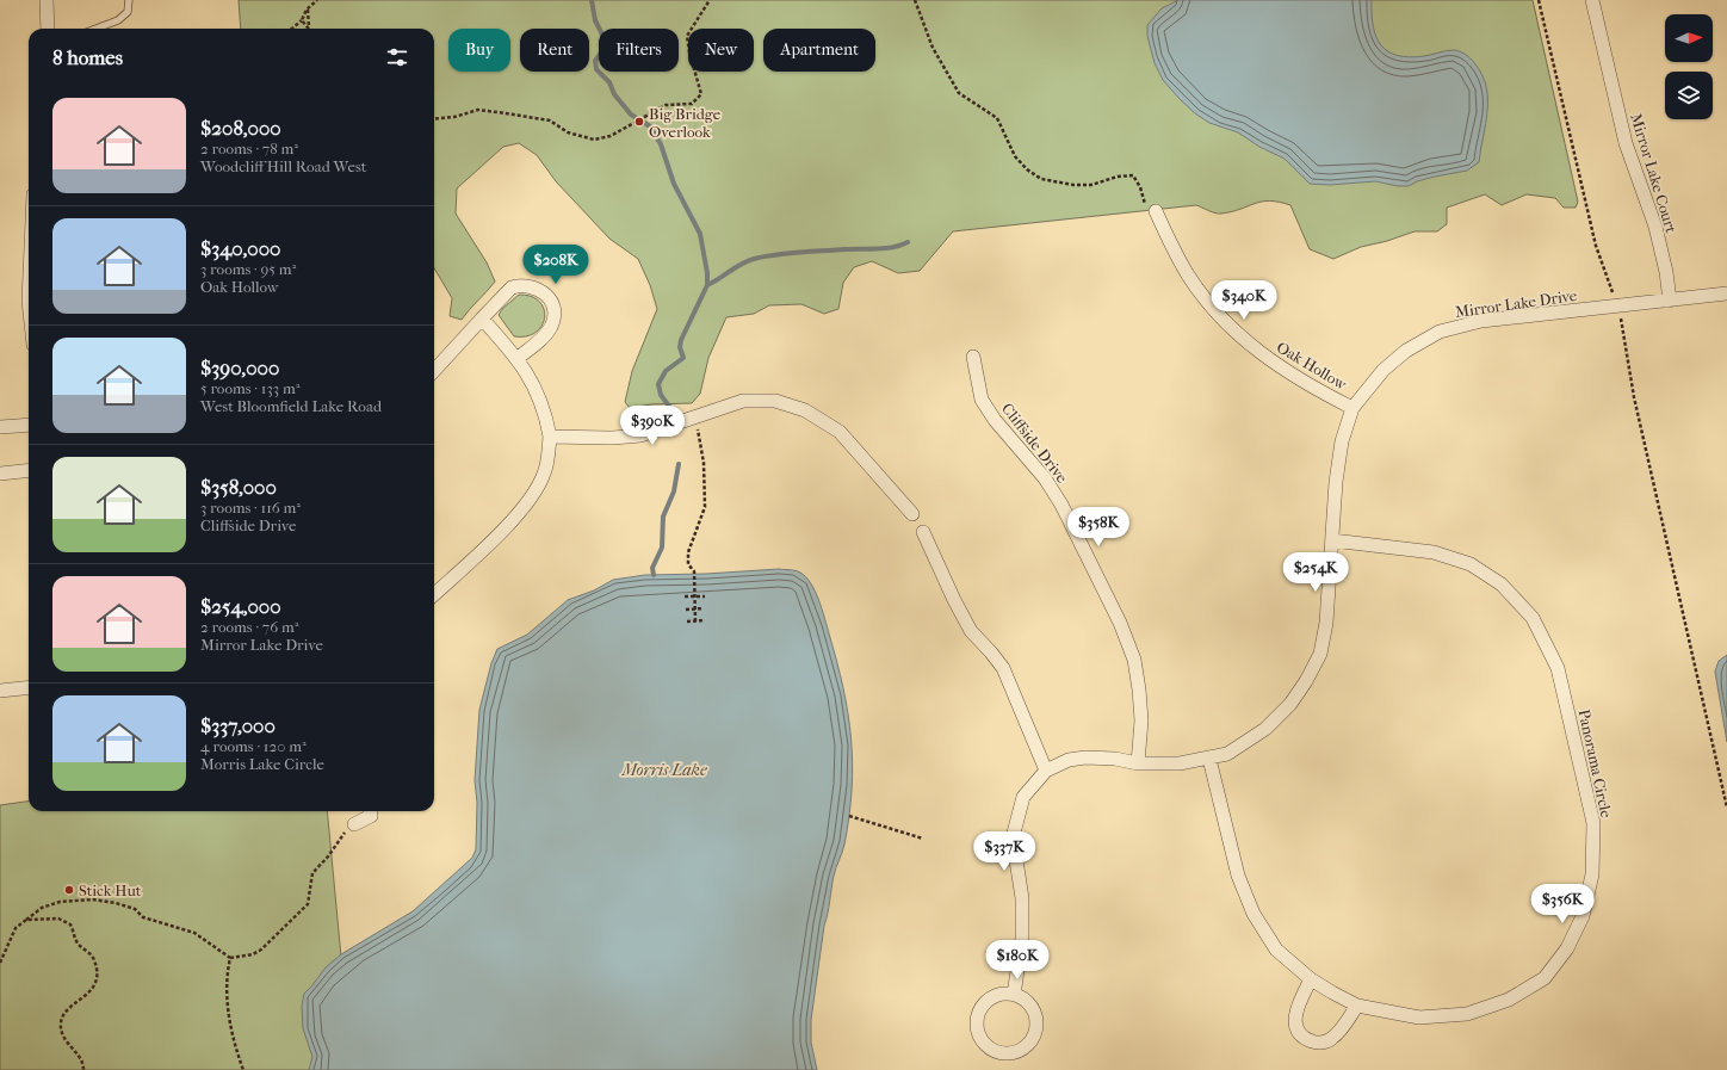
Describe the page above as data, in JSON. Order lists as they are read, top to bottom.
{
  "streets": {
    "street": [
      "Mirror Lake Court",
      "Mirror Lake Drive",
      "Oak Hollow",
      "Cliffside Drive",
      "Panorama Circle"
    ]
  },
  "crossings": [
    ["Mirror Lake Court", "Mirror Lake Drive"],
    ["Mirror Lake Drive", "Oak Hollow"],
    ["Mirror Lake Drive", "Cliffside Drive"],
    ["Mirror Lake Drive", "Panorama Circle"]
  ],
  "water": ["Morris Lake"],
  "places": ["Big Bridge Overlook", "Stick Hut"],
  "north": "right",
  "page": {
    "chip": [
      "Buy",
      "Rent",
      "Filters",
      "New",
      "Apartment"
    ],
    "heading": "8 homes",
    "list": [
      {
        "name": "$208,000",
        "note": "2 rooms · 78 m² · Woodcliff Hill Road West"
      },
      {
        "name": "$340,000",
        "note": "3 rooms · 95 m² · Oak Hollow"
      },
      {
        "name": "$390,000",
        "note": "5 rooms · 133 m² · West Bloomfield Lake Road"
      },
      {
        "name": "$358,000",
        "note": "3 rooms · 116 m² · Cliffside Drive"
      },
      {
        "name": "$254,000",
        "note": "2 rooms · 76 m² · Mirror Lake Drive"
      },
      {
        "name": "$337,000",
        "note": "4 rooms · 120 m² · Morris Lake Circle"
      }
    ],
    "price": [
      "$208K",
      "$340K",
      "$390K",
      "$358K",
      "$254K",
      "$337K",
      "$356K",
      "$180K"
    ]
  }
}
